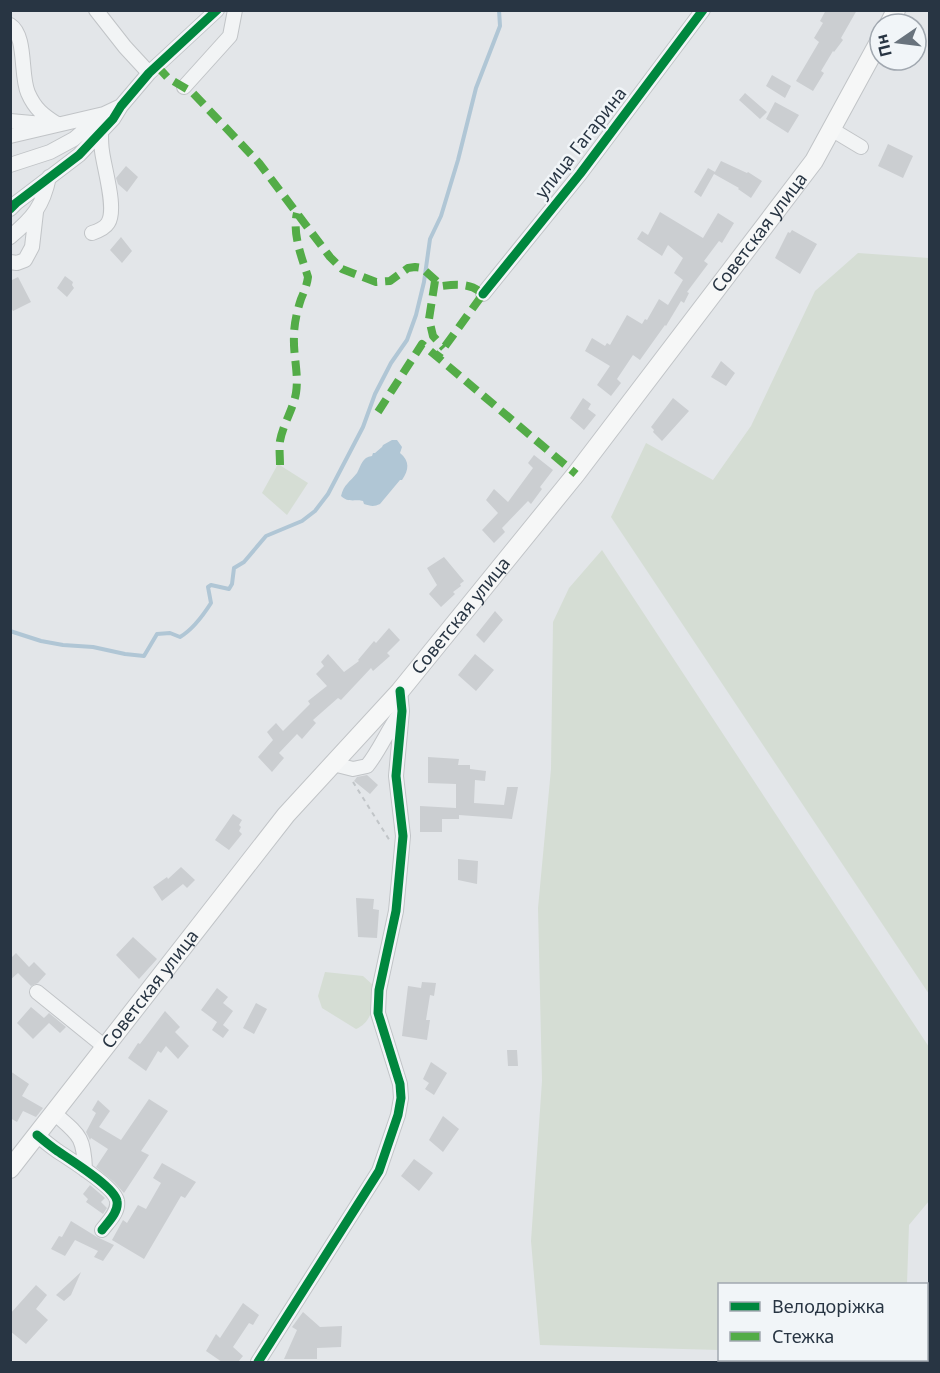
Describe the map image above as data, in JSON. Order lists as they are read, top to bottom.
{
  "streets": {
    "main road": ["Советская улица"],
    "street": ["улица Гагарина"]
  },
  "legend": ["Велодоріжка", "Стежка"],
  "north": "left"
}
